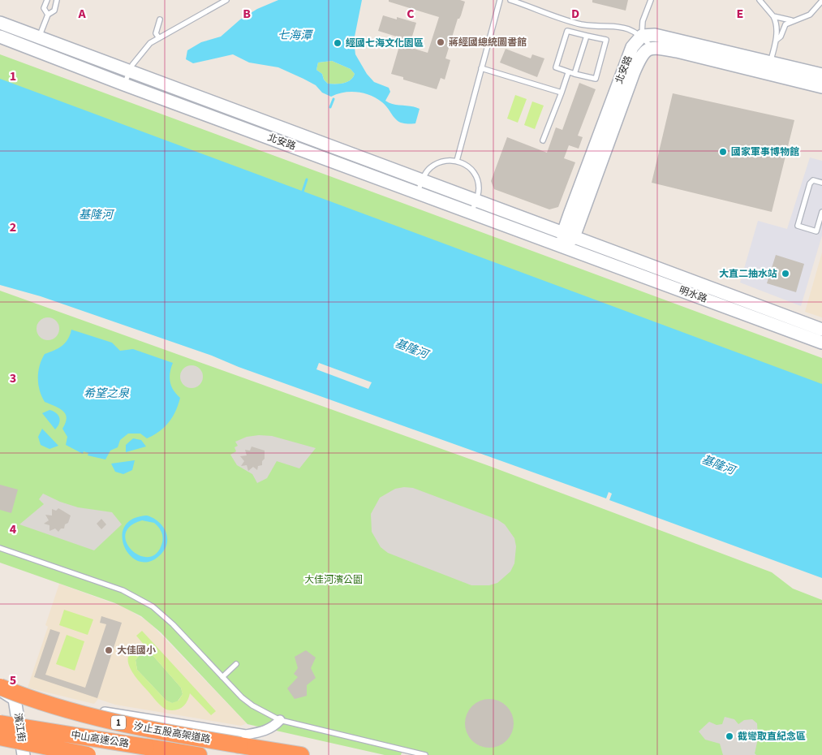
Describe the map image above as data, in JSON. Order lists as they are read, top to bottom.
{
  "streets": {
    "highway": ["1", "汐止五股高架道路", "中山高速公路"],
    "main road": ["北安路", "明水路", "濱江街"]
  },
  "crossings": [
    ["北安路", "明水路"]
  ],
  "water": ["七海潭", "基隆河", "希望之泉"],
  "parks": ["大佳河濱公園"],
  "places": [
    "蔣經國總統圖書館",
    "經國七海文化園區",
    "國家軍事博物館",
    "大直二抽水站",
    "大佳國小",
    "截彎取直紀念區"
  ],
  "grid": {
    "columns": [
      "A",
      "B",
      "C",
      "D",
      "E"
    ],
    "rows": [
      "1",
      "2",
      "3",
      "4",
      "5"
    ]
  }
}
